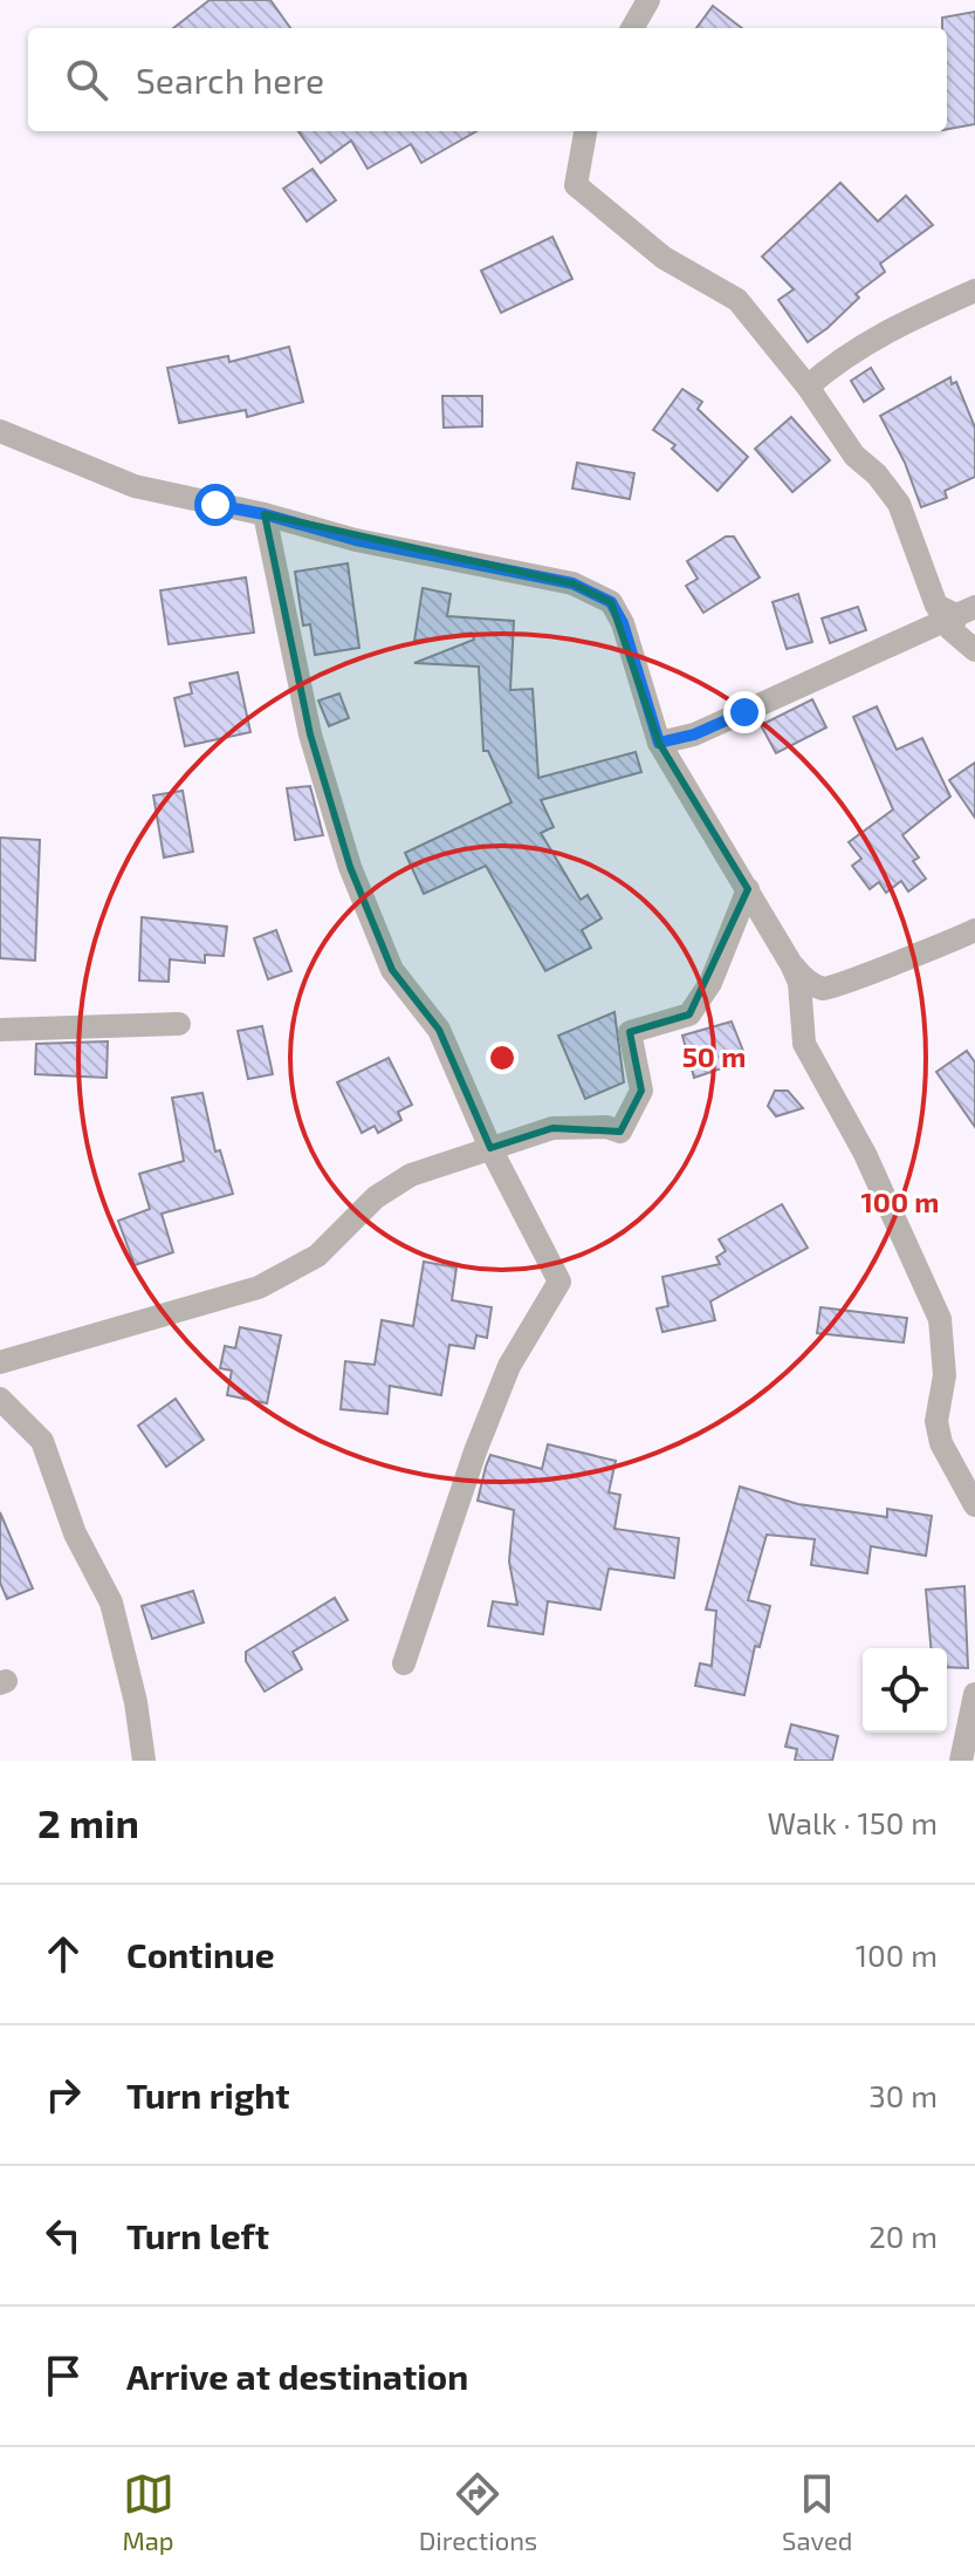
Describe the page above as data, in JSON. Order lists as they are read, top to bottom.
{
  "page": {
    "search": "Search here",
    "heading": ["2 min", "Walk · 150 m"],
    "list": [
      ["Continue", "100 m"],
      ["Turn right", "30 m"],
      ["Turn left", "20 m"],
      "Arrive at destination"
    ],
    "nav": ["Map", "Directions", "Saved"]
  },
  "rings": ["50 m", "100 m"]
}
